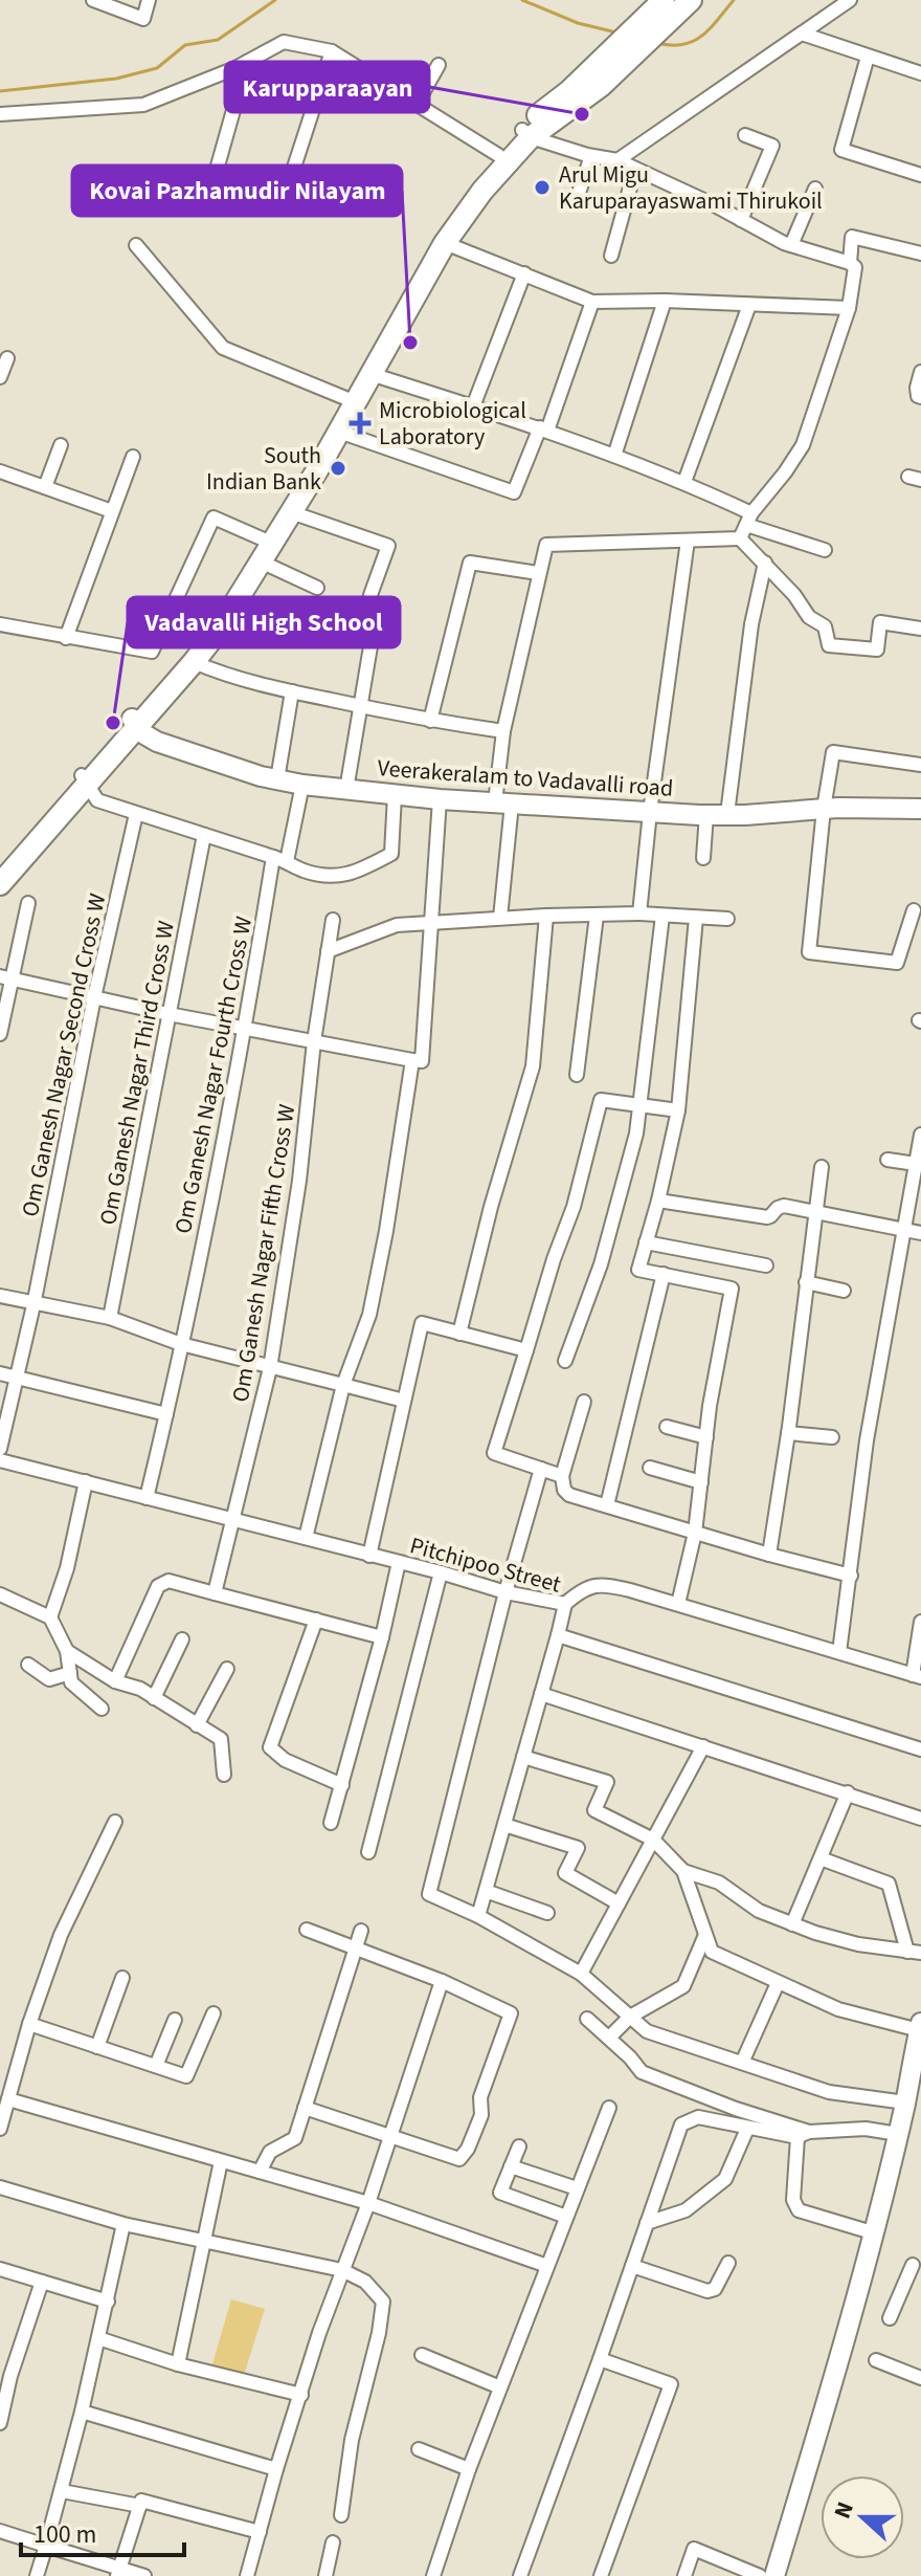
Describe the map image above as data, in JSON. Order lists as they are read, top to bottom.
{
  "streets": {
    "street": [
      "Veerakeralam to Vadavalli road",
      "Om Ganesh Nagar Second Cross W",
      "Om Ganesh Nagar Third Cross W",
      "Om Ganesh Nagar Fourth Cross W",
      "Om Ganesh Nagar Fifth Cross W",
      "Pitchipoo Street"
    ]
  },
  "crossings": [
    ["Om Ganesh Nagar Fourth Cross W", "Pitchipoo Street"],
    ["Om Ganesh Nagar Fifth Cross W", "Pitchipoo Street"]
  ],
  "places": {
    "other": [
      "Karupparaayan",
      "Arul Migu Karuparayaswami Thirukoil",
      "Kovai Pazhamudir Nilayam",
      "South Indian Bank",
      "Vadavalli High School"
    ],
    "health": ["Microbiological Laboratory"]
  },
  "scale_bar": "100 m",
  "north": "left"
}
